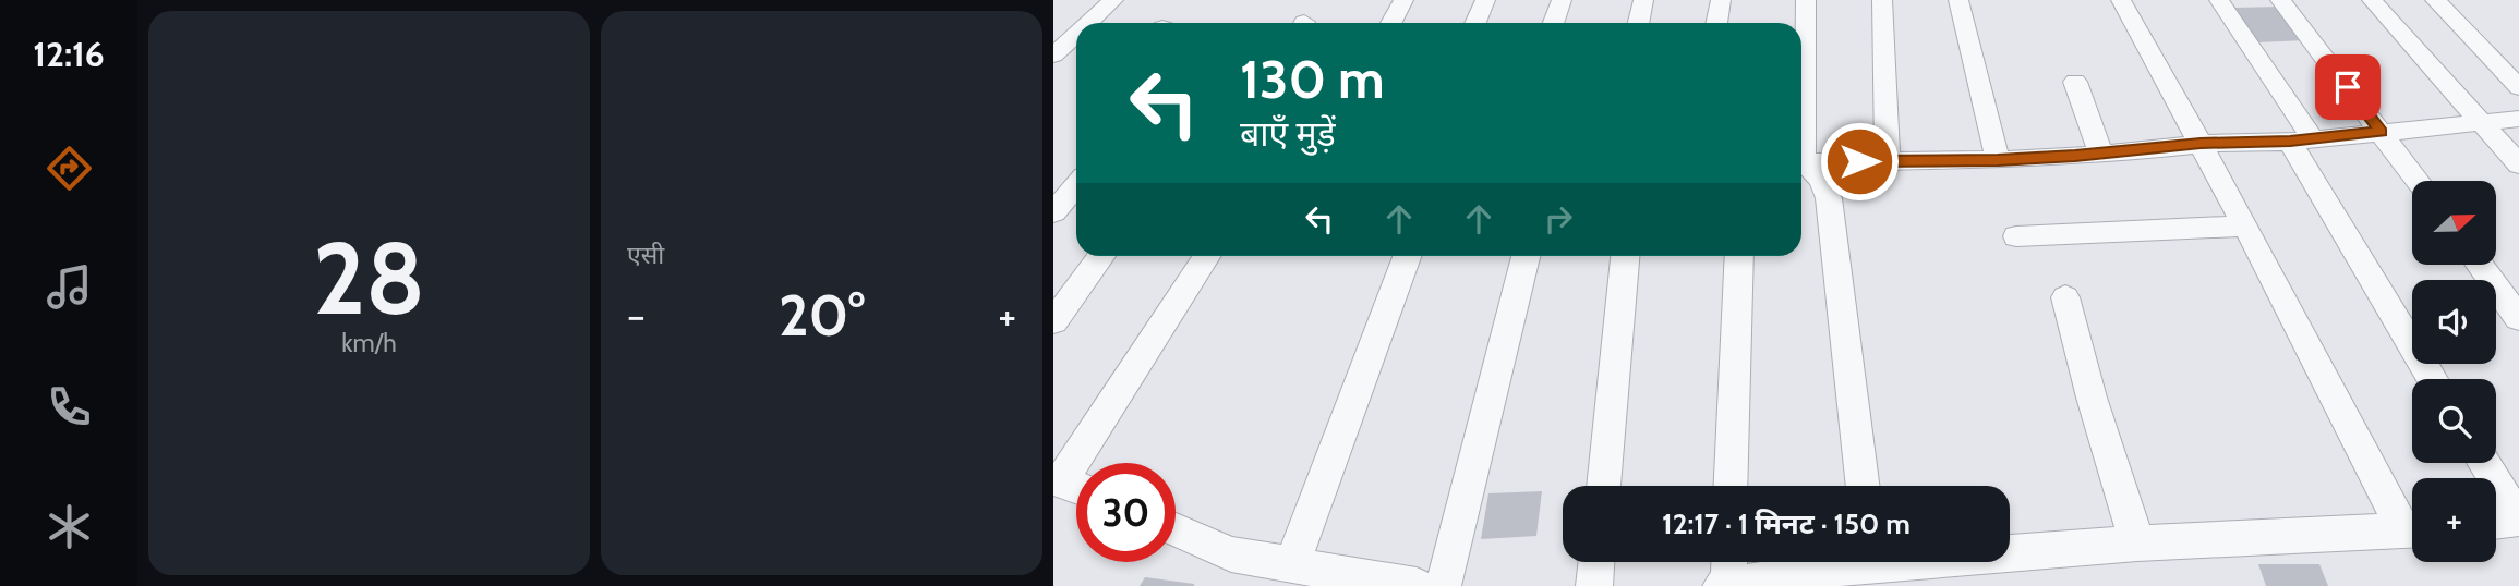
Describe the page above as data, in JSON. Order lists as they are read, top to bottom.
{
  "north": "right",
  "page": {
    "tabs": "12:16",
    "tile": [
      ["28", "km/h"],
      "एसी"
    ],
    "turn": ["130 m", "बाएँ मुड़ें"],
    "map_buttons": "+",
    "heat": ["−", "20°", "+"],
    "limit": "30",
    "trip": "12:17 · 1 मिनट · 150 m"
  }
}
